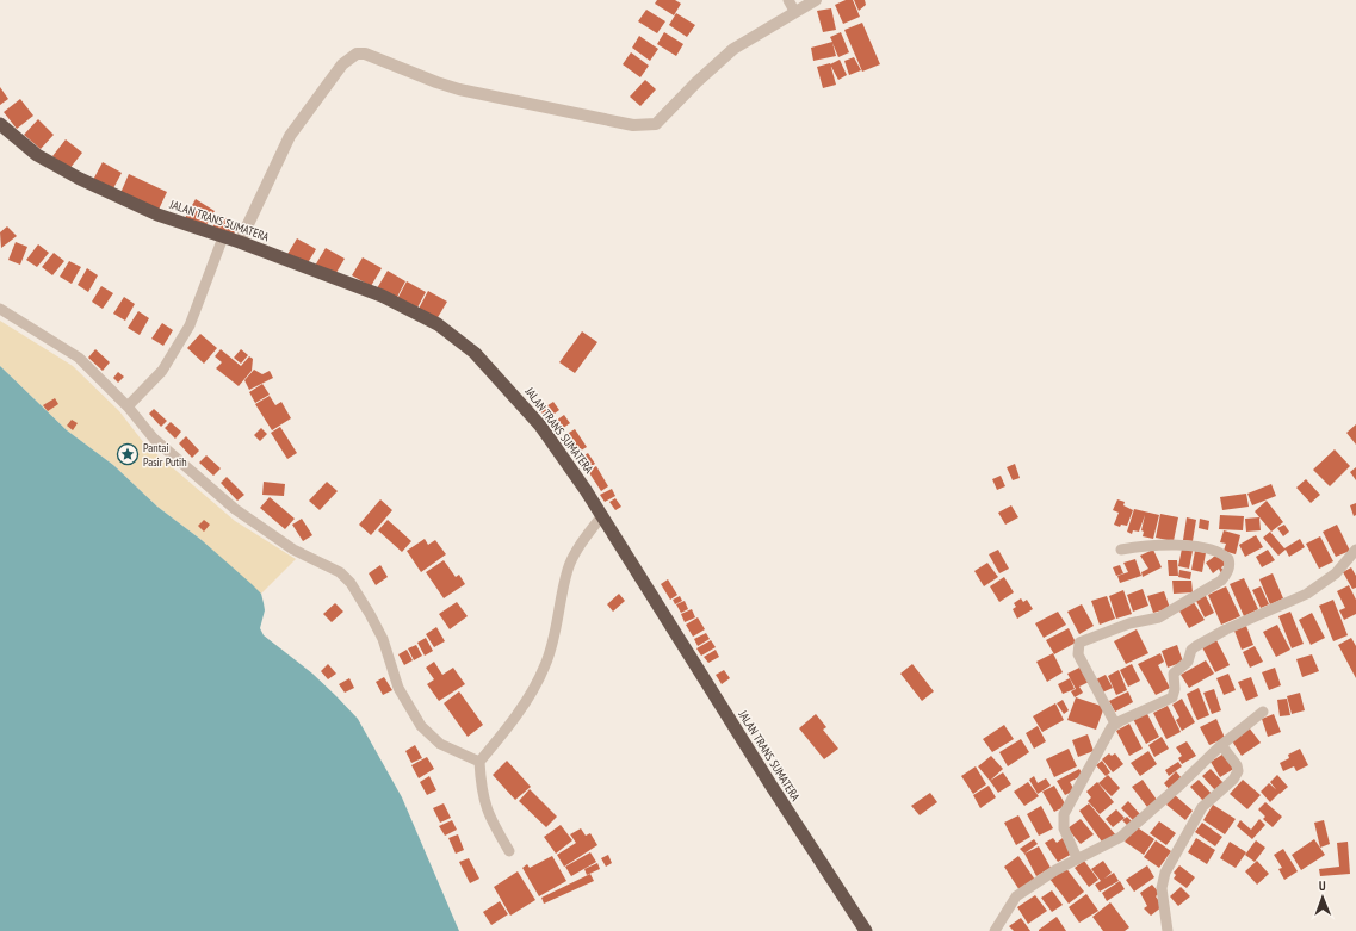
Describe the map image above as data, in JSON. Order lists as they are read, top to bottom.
{
  "streets": {
    "highway": ["JALAN TRANS SUMATERA"]
  },
  "places": {
    "place": ["Pantai Pasir Putih"]
  },
  "north": "top"
}
